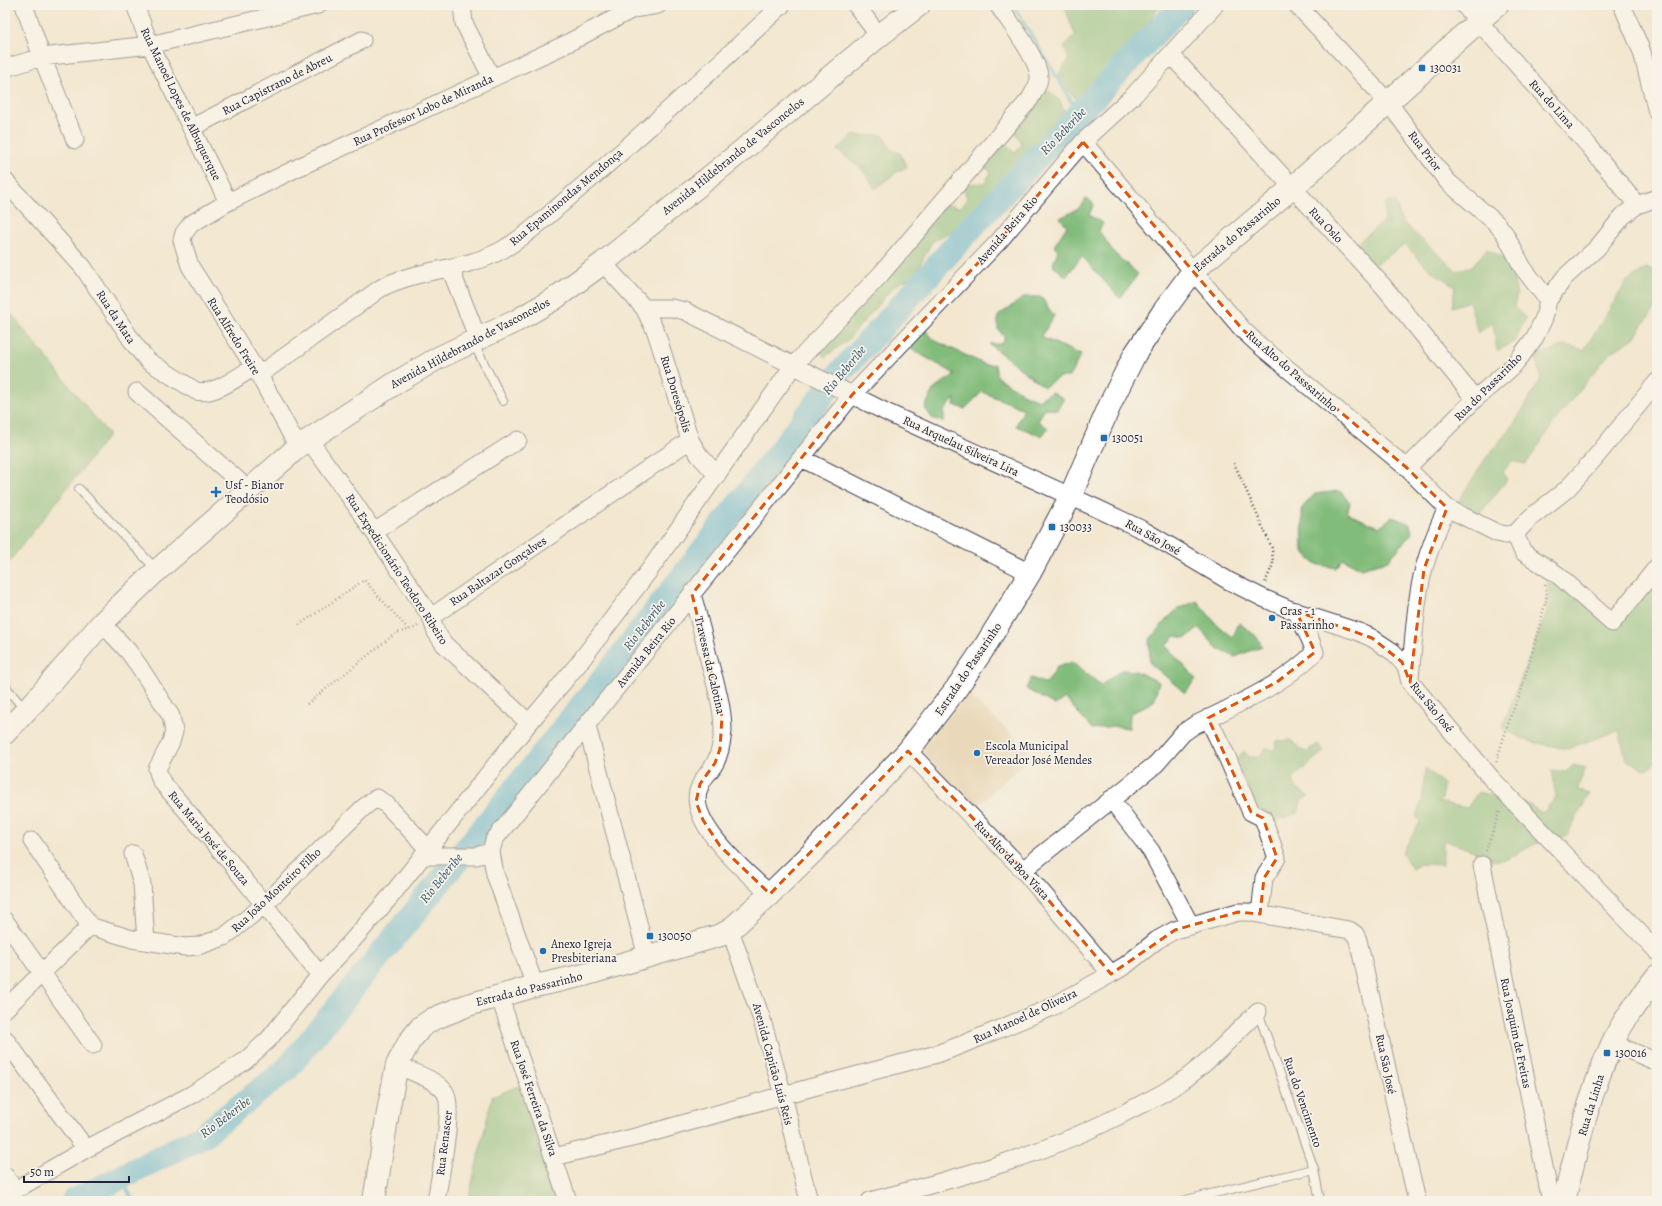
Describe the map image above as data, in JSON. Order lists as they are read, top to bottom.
{
  "streets": {
    "street": [
      "Rua Capistrano de Abreu",
      "Rua Manoel Lopes de Albuquerque",
      "Rua do Lima",
      "Rua Professor Lobo de Miranda",
      "Rua Prior",
      "Avenida Hildebrando de Vasconcelos",
      "Rua Epaminondas Mendonça",
      "Rua Oslo",
      "Avenida Beira Rio",
      "Estrada do Passarinho",
      "Rua da Mata",
      "Rua Alfredo Freire",
      "Rua Alto do Passsarinho",
      "Rua do Passarinho",
      "Rua Doresópolis",
      "Rua Arquelau Silveira Lira",
      "Rua São José",
      "Rua Expedicionário Teodoro Ribeiro",
      "Rua Baltazar Gonçalves",
      "Travessa da Calotina",
      "Rua Maria José de Souza",
      "Rua Alto da Boa Vista",
      "Rua João Monteiro Filho",
      "Rua Manoel de Oliveira",
      "Rua Joaquim de Freitas",
      "Avenida Capitão Luís Reis",
      "Rua José Ferreira da Silva",
      "Rua da Linha",
      "Rua Renascer"
    ],
    "lane": ["Rua do Vencimento"]
  },
  "crossings": [
    ["Rua Capistrano de Abreu", "Rua Manoel Lopes de Albuquerque"],
    ["Rua Manoel Lopes de Albuquerque", "Rua Professor Lobo de Miranda"],
    ["Rua do Lima", "Estrada do Passarinho"],
    ["Rua do Lima", "Rua do Passarinho"],
    ["Rua Professor Lobo de Miranda", "Rua Alfredo Freire"],
    ["Rua Prior", "Estrada do Passarinho"],
    ["Rua Prior", "Rua do Passarinho"],
    ["Avenida Hildebrando de Vasconcelos", "Rua Alfredo Freire"],
    ["Avenida Hildebrando de Vasconcelos", "Rua Expedicionário Teodoro Ribeiro"],
    ["Avenida Hildebrando de Vasconcelos", "Rua Maria José de Souza"],
    ["Rua Epaminondas Mendonça", "Rua da Mata"],
    ["Rua Epaminondas Mendonça", "Rua Alfredo Freire"],
    ["Rua Oslo", "Avenida Beira Rio"],
    ["Rua Oslo", "Estrada do Passarinho"],
    ["Rua Oslo", "Rua do Passarinho"],
    ["Avenida Beira Rio", "Rua Alto do Passsarinho"],
    ["Avenida Beira Rio", "Rua Arquelau Silveira Lira"],
    ["Avenida Beira Rio", "Travessa da Calotina"],
    ["Estrada do Passarinho", "Rua Alto do Passsarinho"],
    ["Estrada do Passarinho", "Rua Arquelau Silveira Lira"],
    ["Estrada do Passarinho", "Rua São José"],
    ["Estrada do Passarinho", "Travessa da Calotina"],
    ["Estrada do Passarinho", "Rua Alto da Boa Vista"],
    ["Estrada do Passarinho", "Avenida Capitão Luís Reis"],
    ["Estrada do Passarinho", "Rua José Ferreira da Silva"],
    ["Estrada do Passarinho", "Rua Renascer"],
    ["Rua da Mata", "Rua Alfredo Freire"],
    ["Rua Alfredo Freire", "Rua Expedicionário Teodoro Ribeiro"],
    ["Rua Alto do Passsarinho", "Rua do Passarinho"],
    ["Rua Doresópolis", "Rua Arquelau Silveira Lira"],
    ["Rua Doresópolis", "Rua Baltazar Gonçalves"],
    ["Rua Arquelau Silveira Lira", "Rua São José"],
    ["Rua São José", "Rua Manoel de Oliveira"],
    ["Rua Expedicionário Teodoro Ribeiro", "Rua Baltazar Gonçalves"],
    ["Rua Maria José de Souza", "Rua João Monteiro Filho"],
    ["Rua Alto da Boa Vista", "Rua Manoel de Oliveira"],
    ["Rua Manoel de Oliveira", "Avenida Capitão Luís Reis"],
    ["Rua Manoel de Oliveira", "Rua José Ferreira da Silva"]
  ],
  "water": ["Rio Beberibe"],
  "places": {
    "transit": [
      "130031",
      "130051",
      "130033",
      "130050",
      "130016"
    ],
    "health": ["Usf - Bianor Teodósio"],
    "other": ["Cras - 1 Passarinho", "Escola Municipal Vereador José Mendes", "Anexo Igreja Presbiteriana"]
  },
  "scale_bar": "50 m"
}
